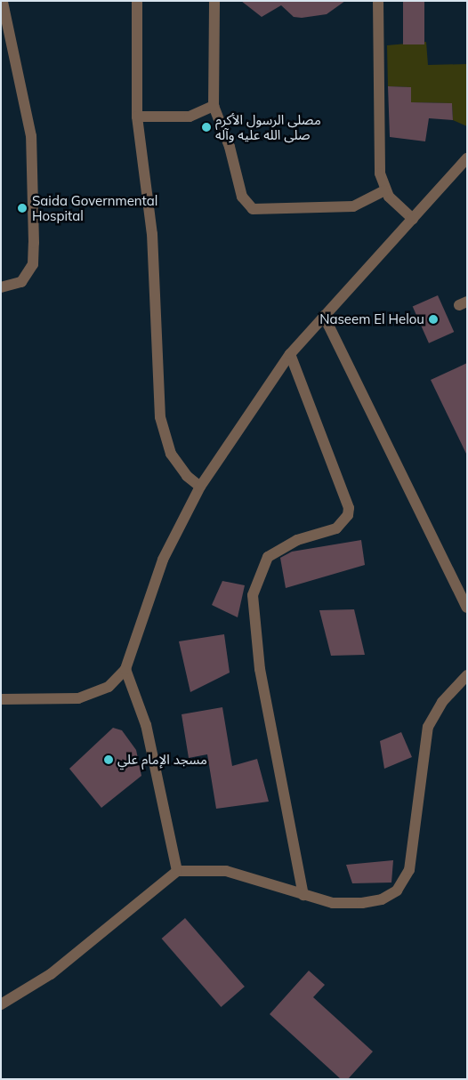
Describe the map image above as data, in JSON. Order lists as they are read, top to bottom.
{
  "places": [
    "مصلى الرسول الأكرم صلى الله عليه وآله",
    "Saida Governmental Hospital",
    "Naseem El Helou",
    "مسجد الإمام علي"
  ]
}
